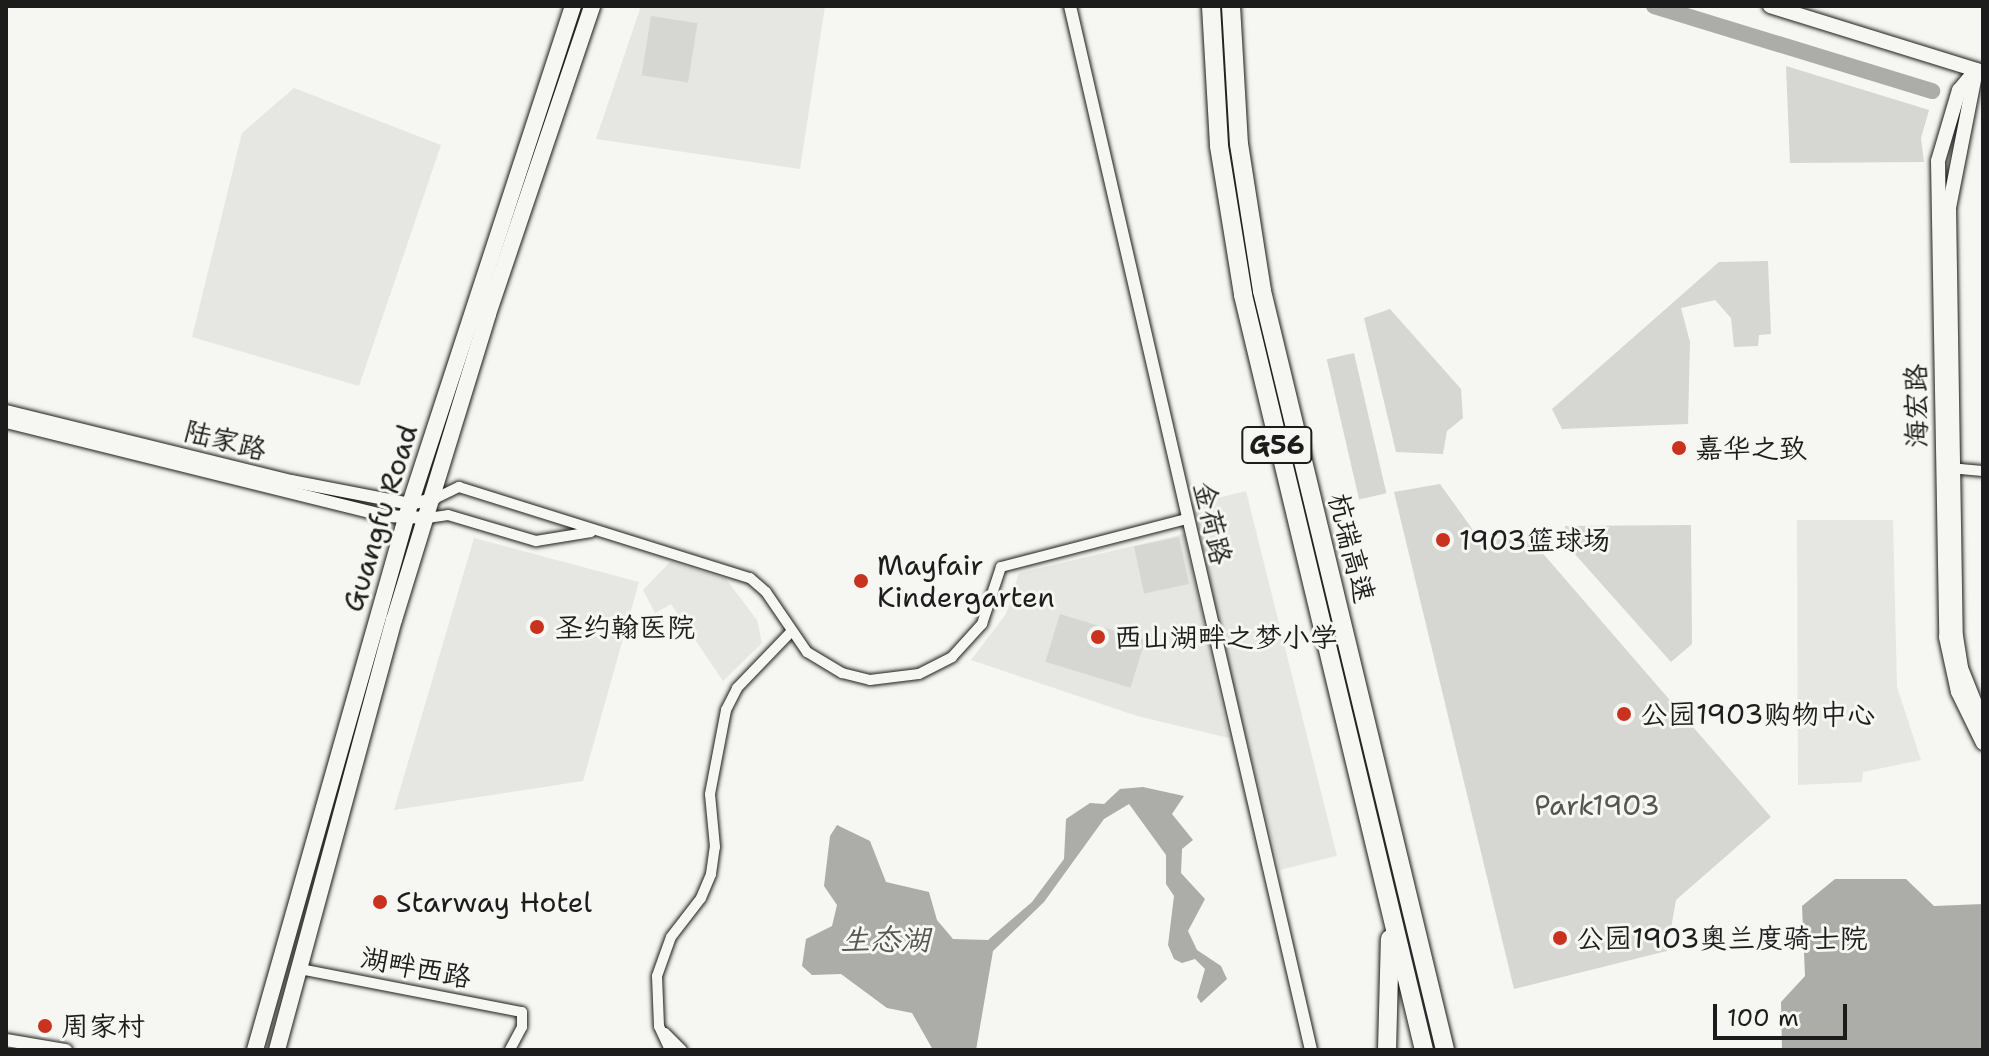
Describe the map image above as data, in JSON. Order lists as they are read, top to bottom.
{
  "streets": {
    "highway": ["G56", "杭瑞高速"],
    "main road": ["海宏路", "Guangfu Road"],
    "street": ["陆家路", "金荷路", "湖畔西路"]
  },
  "crossings": [
    ["陆家路", "Guangfu Road"],
    ["Guangfu Road", "湖畔西路"]
  ],
  "water": ["生态湖"],
  "parks": ["Park1903"],
  "places": [
    "嘉华之致",
    "1903篮球场",
    "Mayfair Kindergarten",
    "圣约翰医院",
    "西山湖畔之梦小学",
    "公园1903购物中心",
    "Starway Hotel",
    "公园1903奥兰度骑士院",
    "周家村"
  ],
  "scale_bar": "100 m"
}
